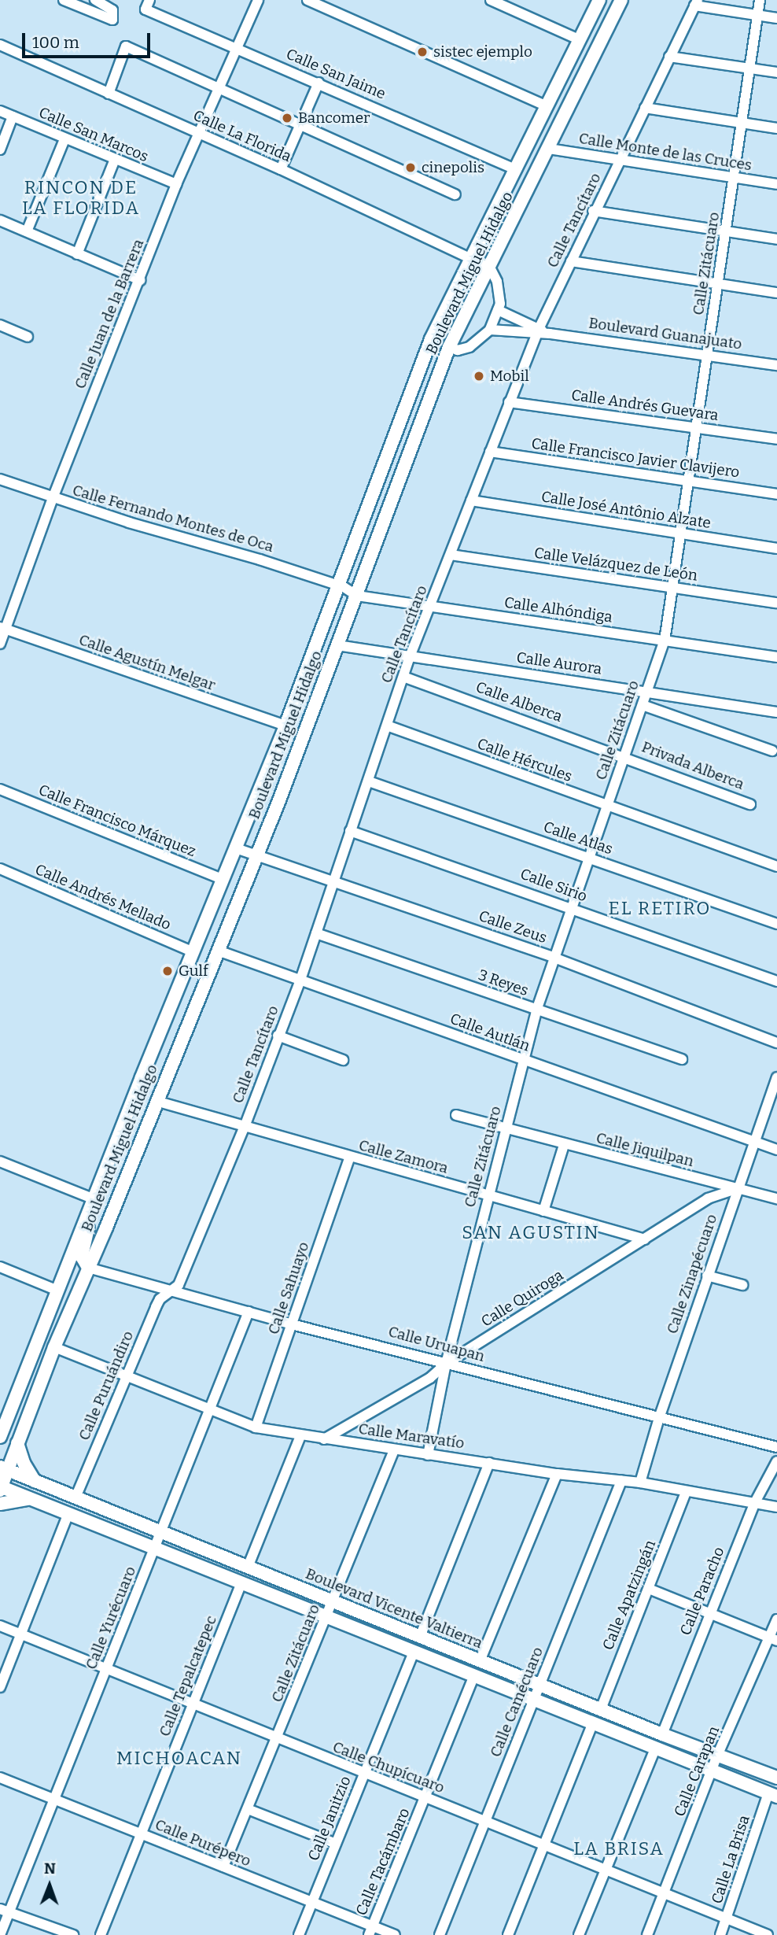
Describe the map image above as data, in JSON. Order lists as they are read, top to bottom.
{
  "streets": {
    "main road": ["Boulevard Miguel Hidalgo", "Boulevard Vicente Valtierra"],
    "street": [
      "Calle San Jaime",
      "Calle San Marcos",
      "Calle La Florida",
      "Calle Monte de las Cruces",
      "Calle Tancítaro",
      "Calle Zitácuaro",
      "Calle Juan de la Barrera",
      "Boulevard Guanajuato",
      "Calle Andrés Guevara",
      "Calle Francisco Javier Clavijero",
      "Calle José Antônio Alzate",
      "Calle Fernando Montes de Oca",
      "Calle Velázquez de León",
      "Calle Alhóndiga",
      "Calle Agustín Melgar",
      "Calle Aurora",
      "Calle Alberca",
      "Calle Hércules",
      "Privada Alberca",
      "Calle Francisco Márquez",
      "Calle Atlas",
      "Calle Sirio",
      "Calle Andrés Mellado",
      "Calle Zeus",
      "3 Reyes",
      "Calle Autlán",
      "Calle Jiquilpan",
      "Calle Zamora",
      "Calle Zinapécuaro",
      "Calle Sahuayo",
      "Calle Quiroga",
      "Calle Uruapan",
      "Calle Puruándiro",
      "Calle Maravatío",
      "Calle Paracho",
      "Calle Apatzingán",
      "Calle Yurécuaro",
      "Calle Tepalcatepec",
      "Calle Camécuaro",
      "Calle Chupícuaro",
      "Calle Carapan",
      "Calle Janitzio",
      "Calle Purépero",
      "Calle La Brisa",
      "Calle Tacámbaro"
    ]
  },
  "crossings": [
    ["Calle San Jaime", "Boulevard Miguel Hidalgo"],
    ["Calle San Jaime", "Calle Juan de la Barrera"],
    ["Calle San Marcos", "Calle Juan de la Barrera"],
    ["Calle La Florida", "Boulevard Miguel Hidalgo"],
    ["Calle La Florida", "Calle Juan de la Barrera"],
    ["Calle Monte de las Cruces", "Calle Tancítaro"],
    ["Calle Monte de las Cruces", "Calle Zitácuaro"],
    ["Calle Monte de las Cruces", "Boulevard Miguel Hidalgo"],
    ["Calle Tancítaro", "Boulevard Guanajuato"],
    ["Calle Tancítaro", "Calle Andrés Guevara"],
    ["Calle Tancítaro", "Calle Francisco Javier Clavijero"],
    ["Calle Tancítaro", "Calle José Antônio Alzate"],
    ["Calle Tancítaro", "Calle Velázquez de León"],
    ["Calle Tancítaro", "Calle Alhóndiga"],
    ["Calle Tancítaro", "Calle Aurora"],
    ["Calle Tancítaro", "Calle Alberca"],
    ["Calle Tancítaro", "Calle Hércules"],
    ["Calle Tancítaro", "Calle Atlas"],
    ["Calle Tancítaro", "Calle Sirio"],
    ["Calle Tancítaro", "Calle Zeus"],
    ["Calle Tancítaro", "3 Reyes"],
    ["Calle Tancítaro", "Calle Autlán"],
    ["Calle Tancítaro", "Calle Zamora"],
    ["Calle Tancítaro", "Calle Uruapan"],
    ["Calle Tancítaro", "Calle Puruándiro"],
    ["Calle Zitácuaro", "Boulevard Guanajuato"],
    ["Calle Zitácuaro", "Calle Andrés Guevara"],
    ["Calle Zitácuaro", "Calle Francisco Javier Clavijero"],
    ["Calle Zitácuaro", "Calle José Antônio Alzate"],
    ["Calle Zitácuaro", "Calle Velázquez de León"],
    ["Calle Zitácuaro", "Calle Alhóndiga"],
    ["Calle Zitácuaro", "Calle Aurora"],
    ["Calle Zitácuaro", "Calle Alberca"],
    ["Calle Zitácuaro", "Calle Hércules"],
    ["Calle Zitácuaro", "Privada Alberca"],
    ["Calle Zitácuaro", "Calle Atlas"],
    ["Calle Zitácuaro", "Calle Sirio"],
    ["Calle Zitácuaro", "Calle Zeus"],
    ["Calle Zitácuaro", "3 Reyes"],
    ["Calle Zitácuaro", "Calle Autlán"],
    ["Calle Zitácuaro", "Calle Jiquilpan"],
    ["Calle Zitácuaro", "Calle Zamora"],
    ["Calle Zitácuaro", "Calle Quiroga"],
    ["Calle Zitácuaro", "Calle Uruapan"],
    ["Calle Zitácuaro", "Calle Maravatío"],
    ["Calle Zitácuaro", "Boulevard Vicente Valtierra"],
    ["Calle Zitácuaro", "Calle Chupícuaro"],
    ["Calle Zitácuaro", "Calle Purépero"],
    ["Boulevard Miguel Hidalgo", "Calle Fernando Montes de Oca"],
    ["Boulevard Miguel Hidalgo", "Calle Alhóndiga"],
    ["Boulevard Miguel Hidalgo", "Calle Agustín Melgar"],
    ["Boulevard Miguel Hidalgo", "Calle Aurora"],
    ["Boulevard Miguel Hidalgo", "Calle Francisco Márquez"],
    ["Boulevard Miguel Hidalgo", "Calle Andrés Mellado"],
    ["Boulevard Miguel Hidalgo", "Calle Zeus"],
    ["Boulevard Miguel Hidalgo", "Calle Autlán"],
    ["Boulevard Miguel Hidalgo", "Calle Zamora"],
    ["Boulevard Miguel Hidalgo", "Calle Uruapan"],
    ["Boulevard Miguel Hidalgo", "Calle Maravatío"],
    ["Boulevard Miguel Hidalgo", "Boulevard Vicente Valtierra"],
    ["Calle Juan de la Barrera", "Calle Fernando Montes de Oca"],
    ["Calle Juan de la Barrera", "Calle Agustín Melgar"],
    ["Calle Fernando Montes de Oca", "Calle Alhóndiga"],
    ["Calle Alberca", "Privada Alberca"],
    ["Calle Autlán", "Calle Zinapécuaro"],
    ["Calle Jiquilpan", "Calle Zinapécuaro"],
    ["Calle Jiquilpan", "Calle Quiroga"],
    ["Calle Zamora", "Calle Sahuayo"],
    ["Calle Zamora", "Calle Quiroga"],
    ["Calle Zinapécuaro", "Calle Quiroga"],
    ["Calle Zinapécuaro", "Calle Uruapan"],
    ["Calle Zinapécuaro", "Calle Maravatío"],
    ["Calle Sahuayo", "Calle Uruapan"],
    ["Calle Sahuayo", "Calle Maravatío"],
    ["Calle Quiroga", "Calle Uruapan"],
    ["Calle Quiroga", "Calle Maravatío"],
    ["Calle Uruapan", "Calle Puruándiro"],
    ["Calle Uruapan", "Calle Yurécuaro"],
    ["Calle Puruándiro", "Calle Maravatío"],
    ["Calle Puruándiro", "Boulevard Vicente Valtierra"],
    ["Calle Maravatío", "Calle Paracho"],
    ["Calle Maravatío", "Calle Apatzingán"],
    ["Calle Maravatío", "Calle Yurécuaro"],
    ["Calle Maravatío", "Calle Camécuaro"],
    ["Calle Paracho", "Boulevard Vicente Valtierra"],
    ["Calle Apatzingán", "Boulevard Vicente Valtierra"],
    ["Boulevard Vicente Valtierra", "Calle Yurécuaro"],
    ["Boulevard Vicente Valtierra", "Calle Camécuaro"],
    ["Boulevard Vicente Valtierra", "Calle Carapan"],
    ["Calle Yurécuaro", "Calle Chupícuaro"],
    ["Calle Yurécuaro", "Calle Purépero"],
    ["Calle Tepalcatepec", "Calle Chupícuaro"],
    ["Calle Tepalcatepec", "Calle Purépero"],
    ["Calle Camécuaro", "Calle Chupícuaro"],
    ["Calle Chupícuaro", "Calle Carapan"],
    ["Calle Chupícuaro", "Calle Janitzio"],
    ["Calle Chupícuaro", "Calle La Brisa"],
    ["Calle Chupícuaro", "Calle Tacámbaro"],
    ["Calle Janitzio", "Calle Purépero"],
    ["Calle Purépero", "Calle Tacámbaro"]
  ],
  "districts": [
    "RINCON DE LA FLORIDA",
    "EL RETIRO",
    "SAN AGUSTIN",
    "MICHOACAN",
    "LA BRISA"
  ],
  "places": [
    "sistec ejemplo",
    "Bancomer",
    "cinepolis",
    "Mobil",
    "Gulf"
  ],
  "scale_bar": "100 m",
  "north": "top"
}
